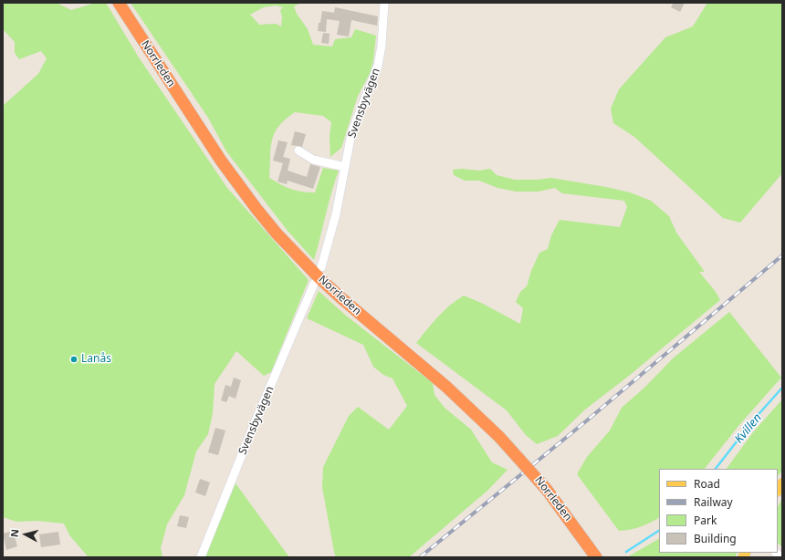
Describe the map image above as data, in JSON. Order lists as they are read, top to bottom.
{
  "streets": {
    "highway": ["Norrleden"],
    "street": ["Svensbyvägen"]
  },
  "water": ["Kvillen"],
  "places": ["Lanås"],
  "legend": [
    "Road",
    "Railway",
    "Park",
    "Building"
  ],
  "north": "left"
}
